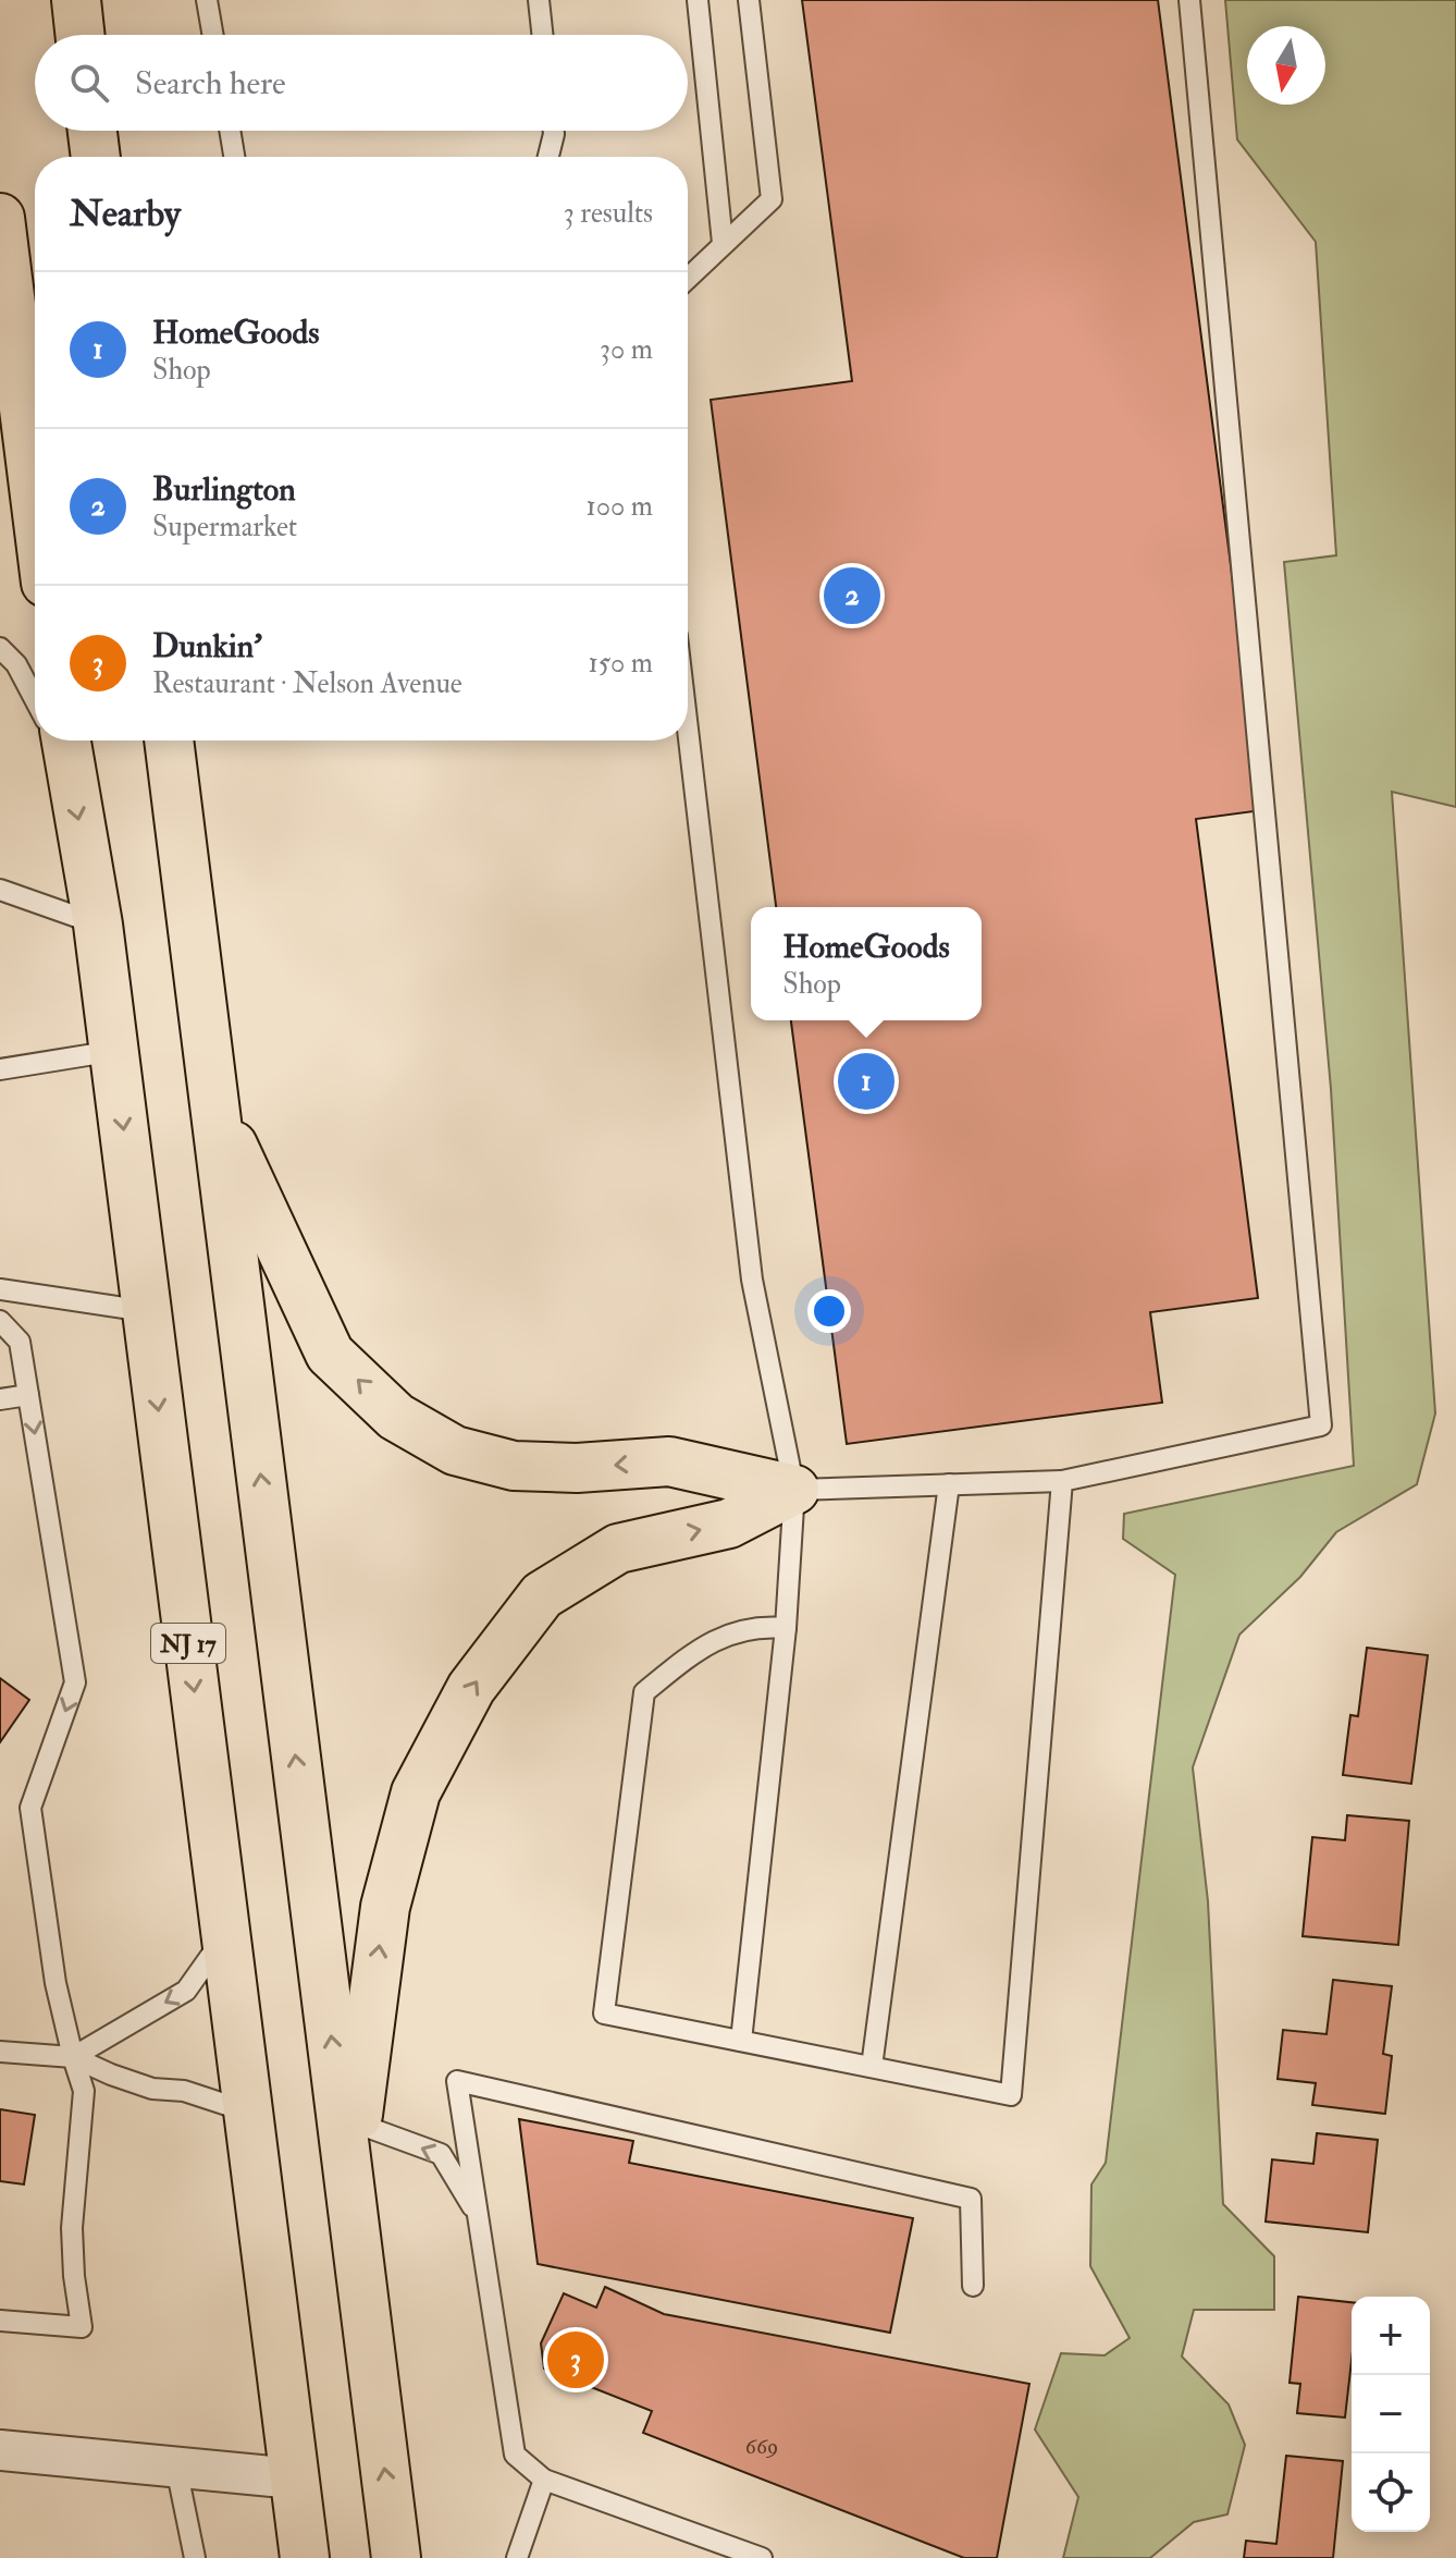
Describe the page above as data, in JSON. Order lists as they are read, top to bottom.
{
  "streets": {
    "highway": ["NJ 17"]
  },
  "house_numbers": ["669"],
  "north": "bottom",
  "page": {
    "search": "Search here",
    "heading": ["Nearby", "3 results"],
    "list": [
      {
        "mark": "1",
        "name": "HomeGoods",
        "note": "Shop",
        "value": "30 m"
      },
      {
        "mark": "2",
        "name": "Burlington",
        "note": "Supermarket",
        "value": "100 m"
      },
      {
        "mark": "3",
        "name": "Dunkin'",
        "note": "Restaurant · Nelson Avenue",
        "value": "150 m"
      }
    ],
    "pins": ["2", "1", "3"],
    "popup": ["HomeGoods", "Shop"],
    "map_buttons": ["+", "−"]
  }
}
